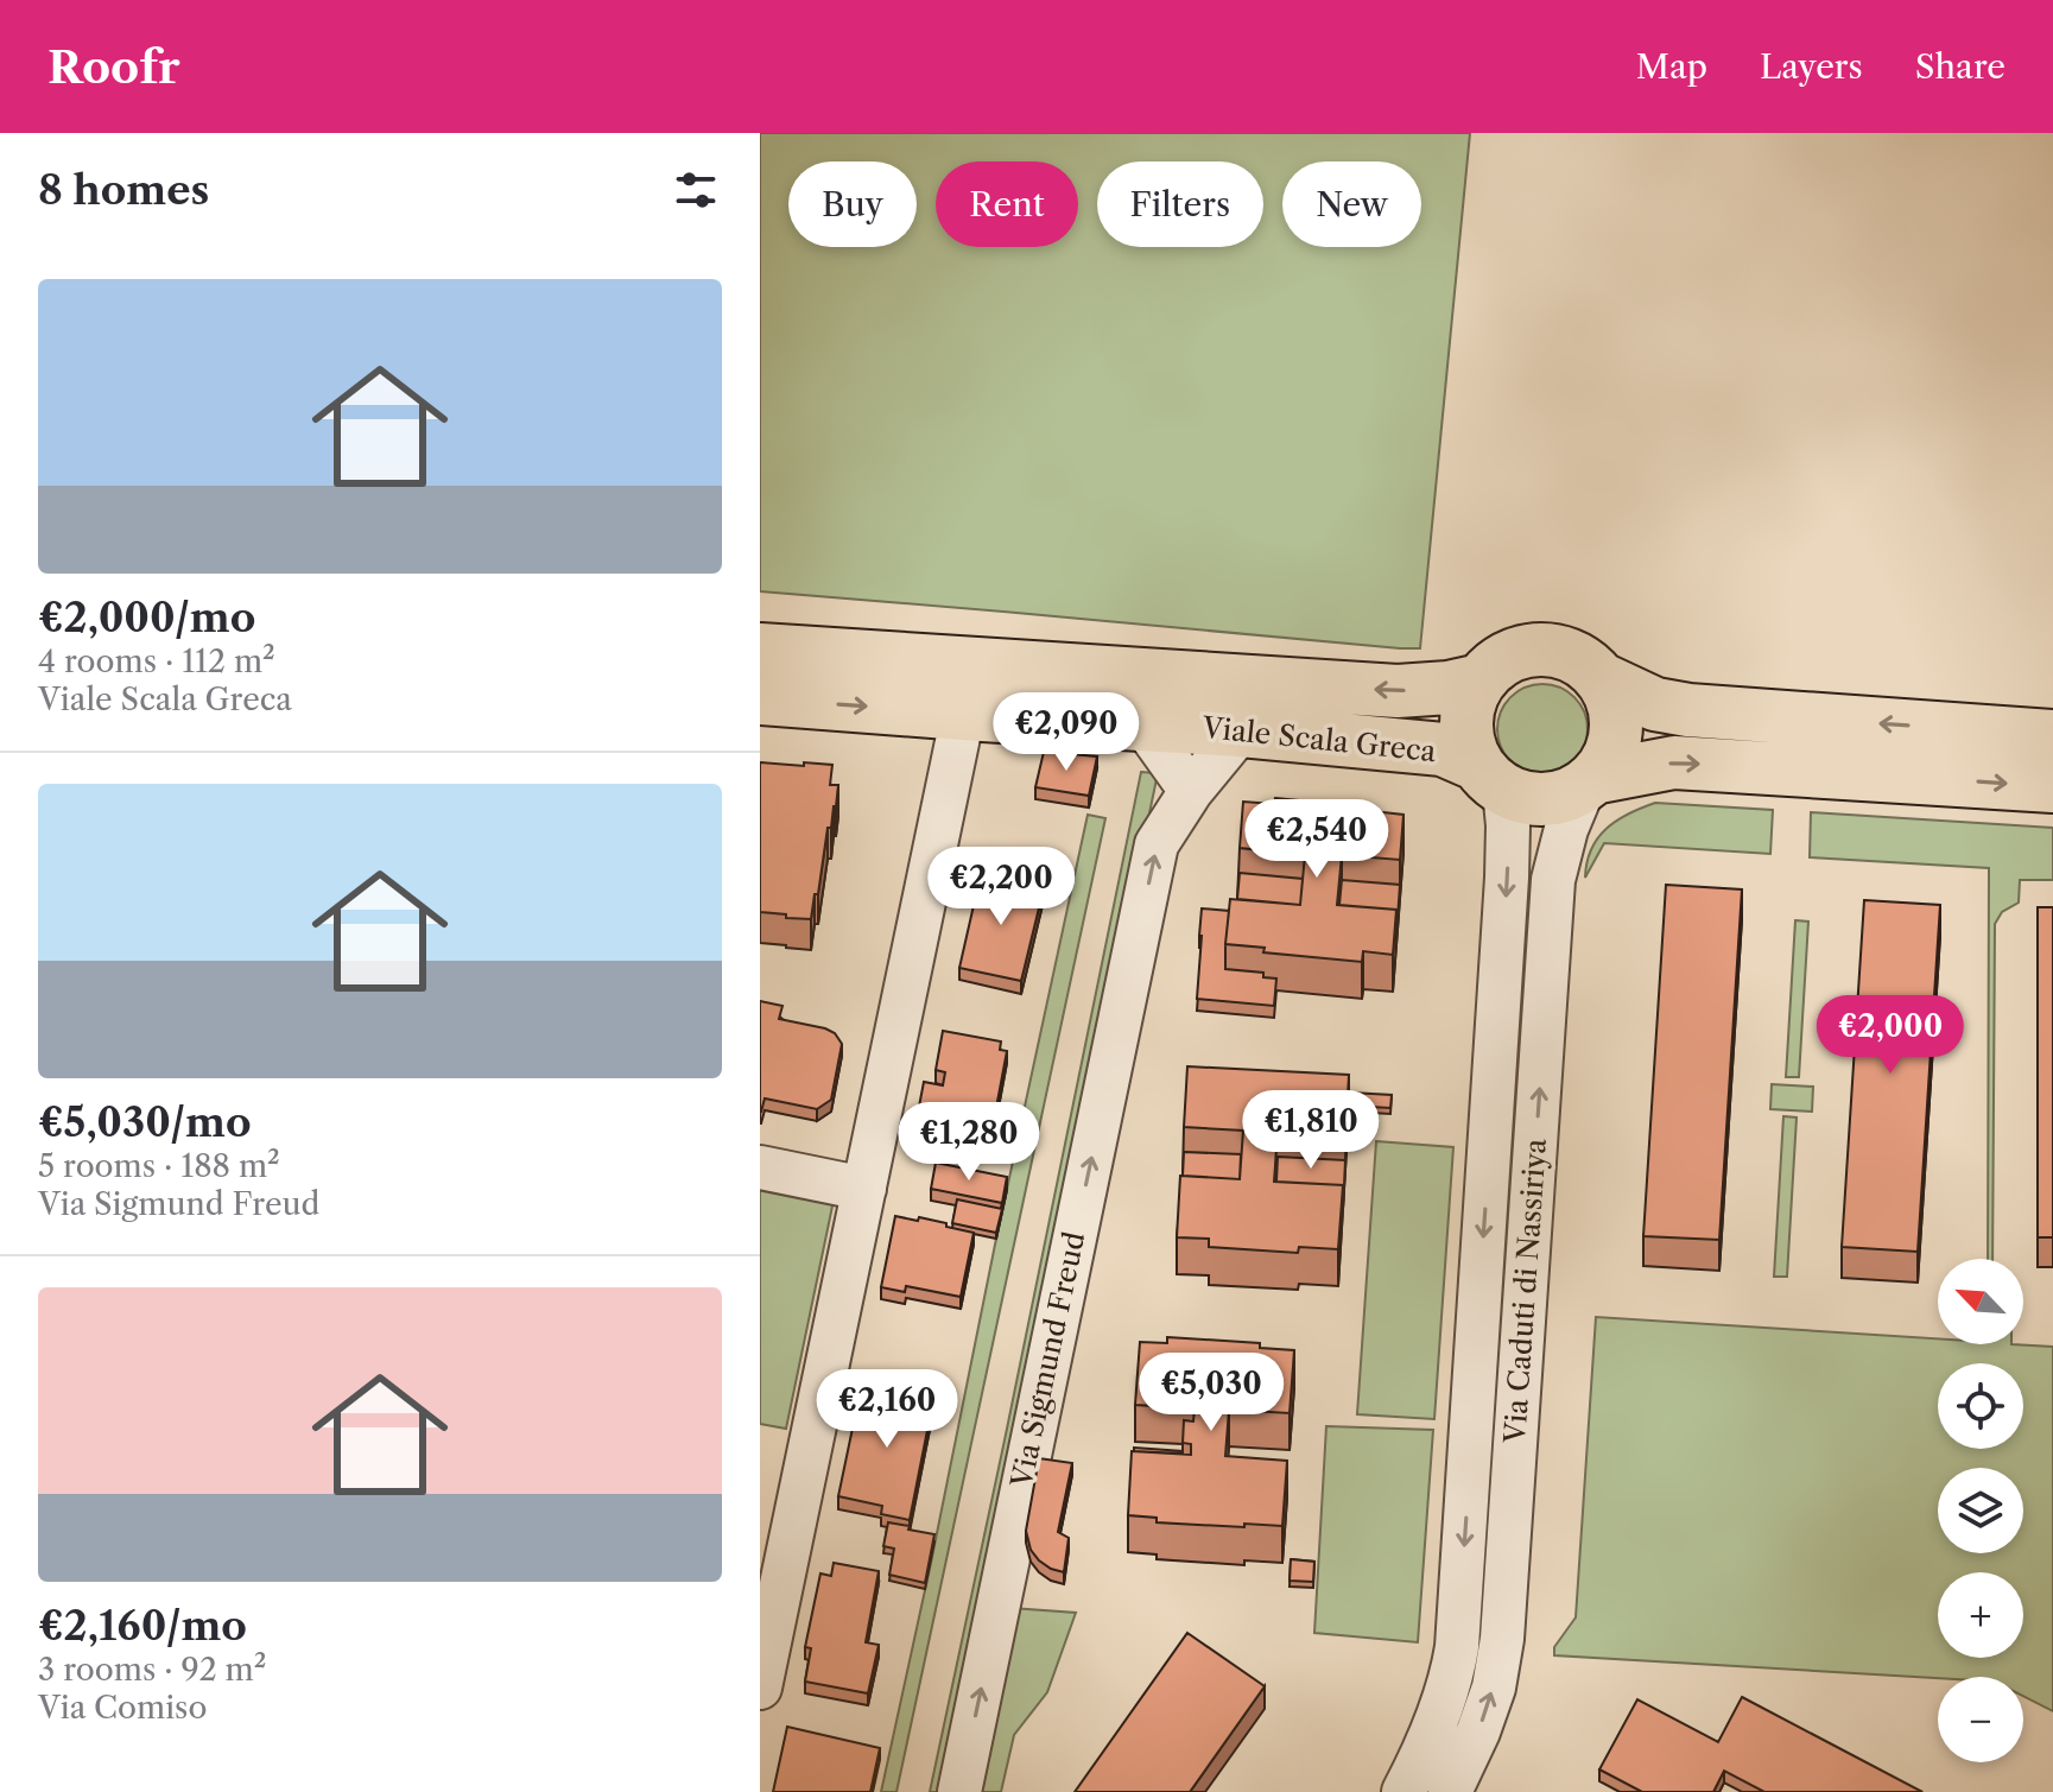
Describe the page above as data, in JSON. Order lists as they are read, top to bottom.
{
  "streets": {
    "main road": ["Viale Scala Greca"],
    "street": ["Via Caduti di Nassiriya", "Via Sigmund Freud"]
  },
  "crossings": [
    ["Viale Scala Greca", "Via Caduti di Nassiriya"],
    ["Viale Scala Greca", "Via Sigmund Freud"]
  ],
  "north": "top left",
  "page": {
    "header": "Roofr",
    "nav": ["Map", "Layers", "Share"],
    "heading": "8 homes",
    "chip": [
      "Buy",
      "Rent",
      "Filters",
      "New"
    ],
    "list": [
      {
        "name": "€2,000/mo",
        "note": "4 rooms · 112 m² · Viale Scala Greca"
      },
      {
        "name": "€5,030/mo",
        "note": "5 rooms · 188 m² · Via Sigmund Freud"
      },
      {
        "name": "€2,160/mo",
        "note": "3 rooms · 92 m² · Via Comiso"
      }
    ],
    "price": [
      "€2,090",
      "€2,540",
      "€2,200",
      "€2,000",
      "€1,810",
      "€1,280",
      "€5,030",
      "€2,160"
    ],
    "map_buttons": ["+", "−"]
  }
}
